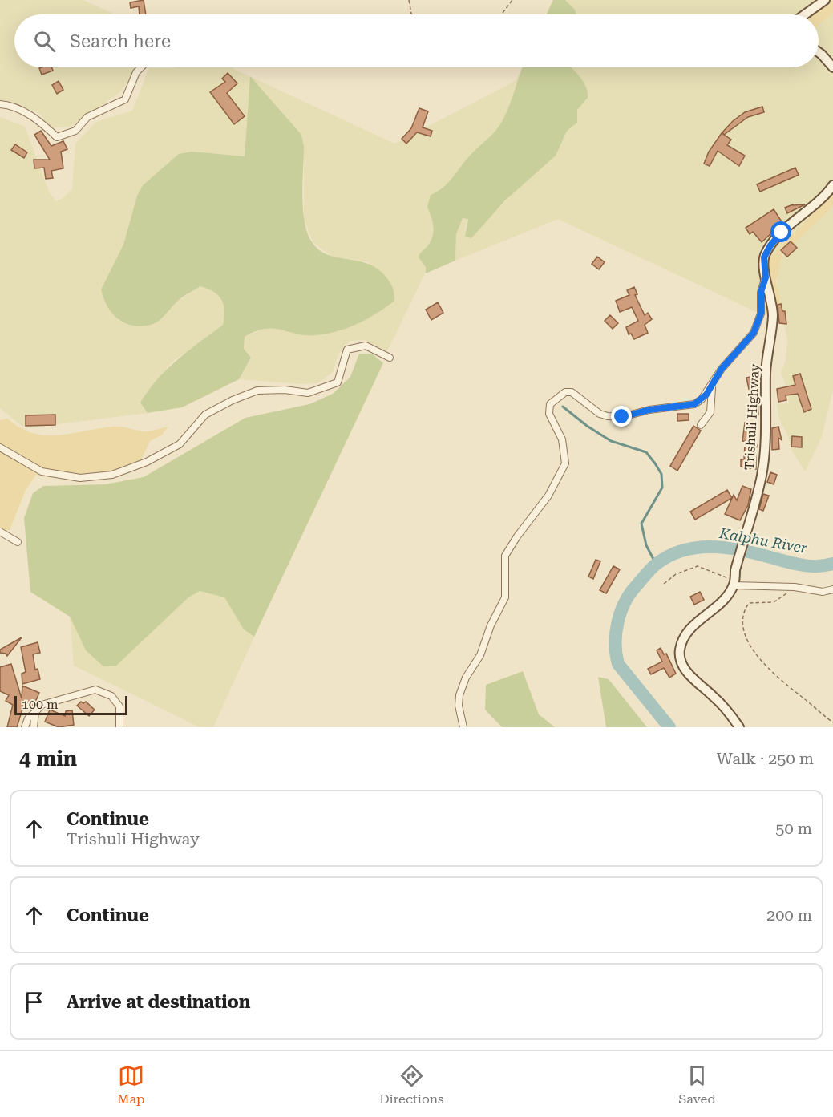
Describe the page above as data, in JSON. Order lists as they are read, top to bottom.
{
  "streets": {
    "street": ["Trishuli Highway"]
  },
  "water": ["Kalphu River"],
  "scale_bar": "100 m",
  "page": {
    "search": "Search here",
    "scale": "100 m",
    "heading": ["4 min", "Walk · 250 m"],
    "list": [
      ["Continue", "Trishuli Highway", "50 m"],
      ["Continue", "200 m"],
      "Arrive at destination"
    ],
    "nav": ["Map", "Directions", "Saved"]
  }
}
